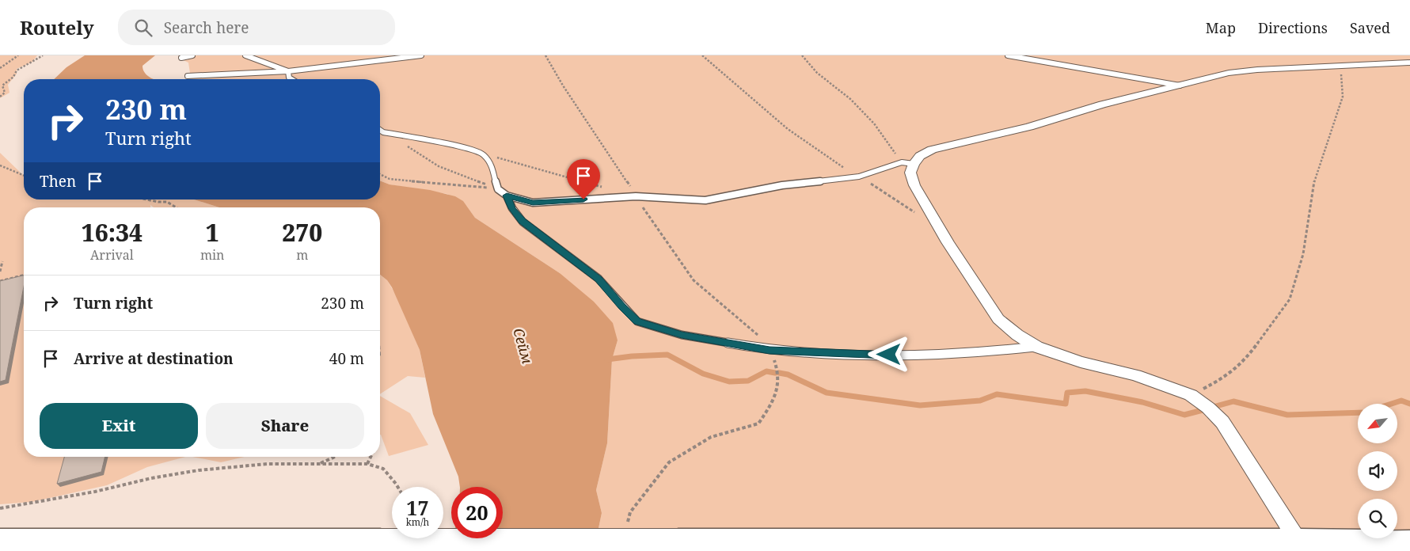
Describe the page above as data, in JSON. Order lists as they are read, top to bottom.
{
  "water": ["Сейм"],
  "north": "bottom left",
  "page": {
    "header": "Routely",
    "search": "Search here",
    "nav": ["Map", "Directions", "Saved"],
    "turn": ["230 m", "Turn right"],
    "then": "Then",
    "eta": [
      "16:34",
      "Arrival",
      "1",
      "min",
      "270",
      "m"
    ],
    "list": [
      {
        "name": "Turn right",
        "value": "230 m"
      },
      {
        "name": "Arrive at destination",
        "value": "40 m"
      }
    ],
    "buttons": ["Exit", "Share"],
    "speed": "17 km/h",
    "limit": "20"
  }
}
